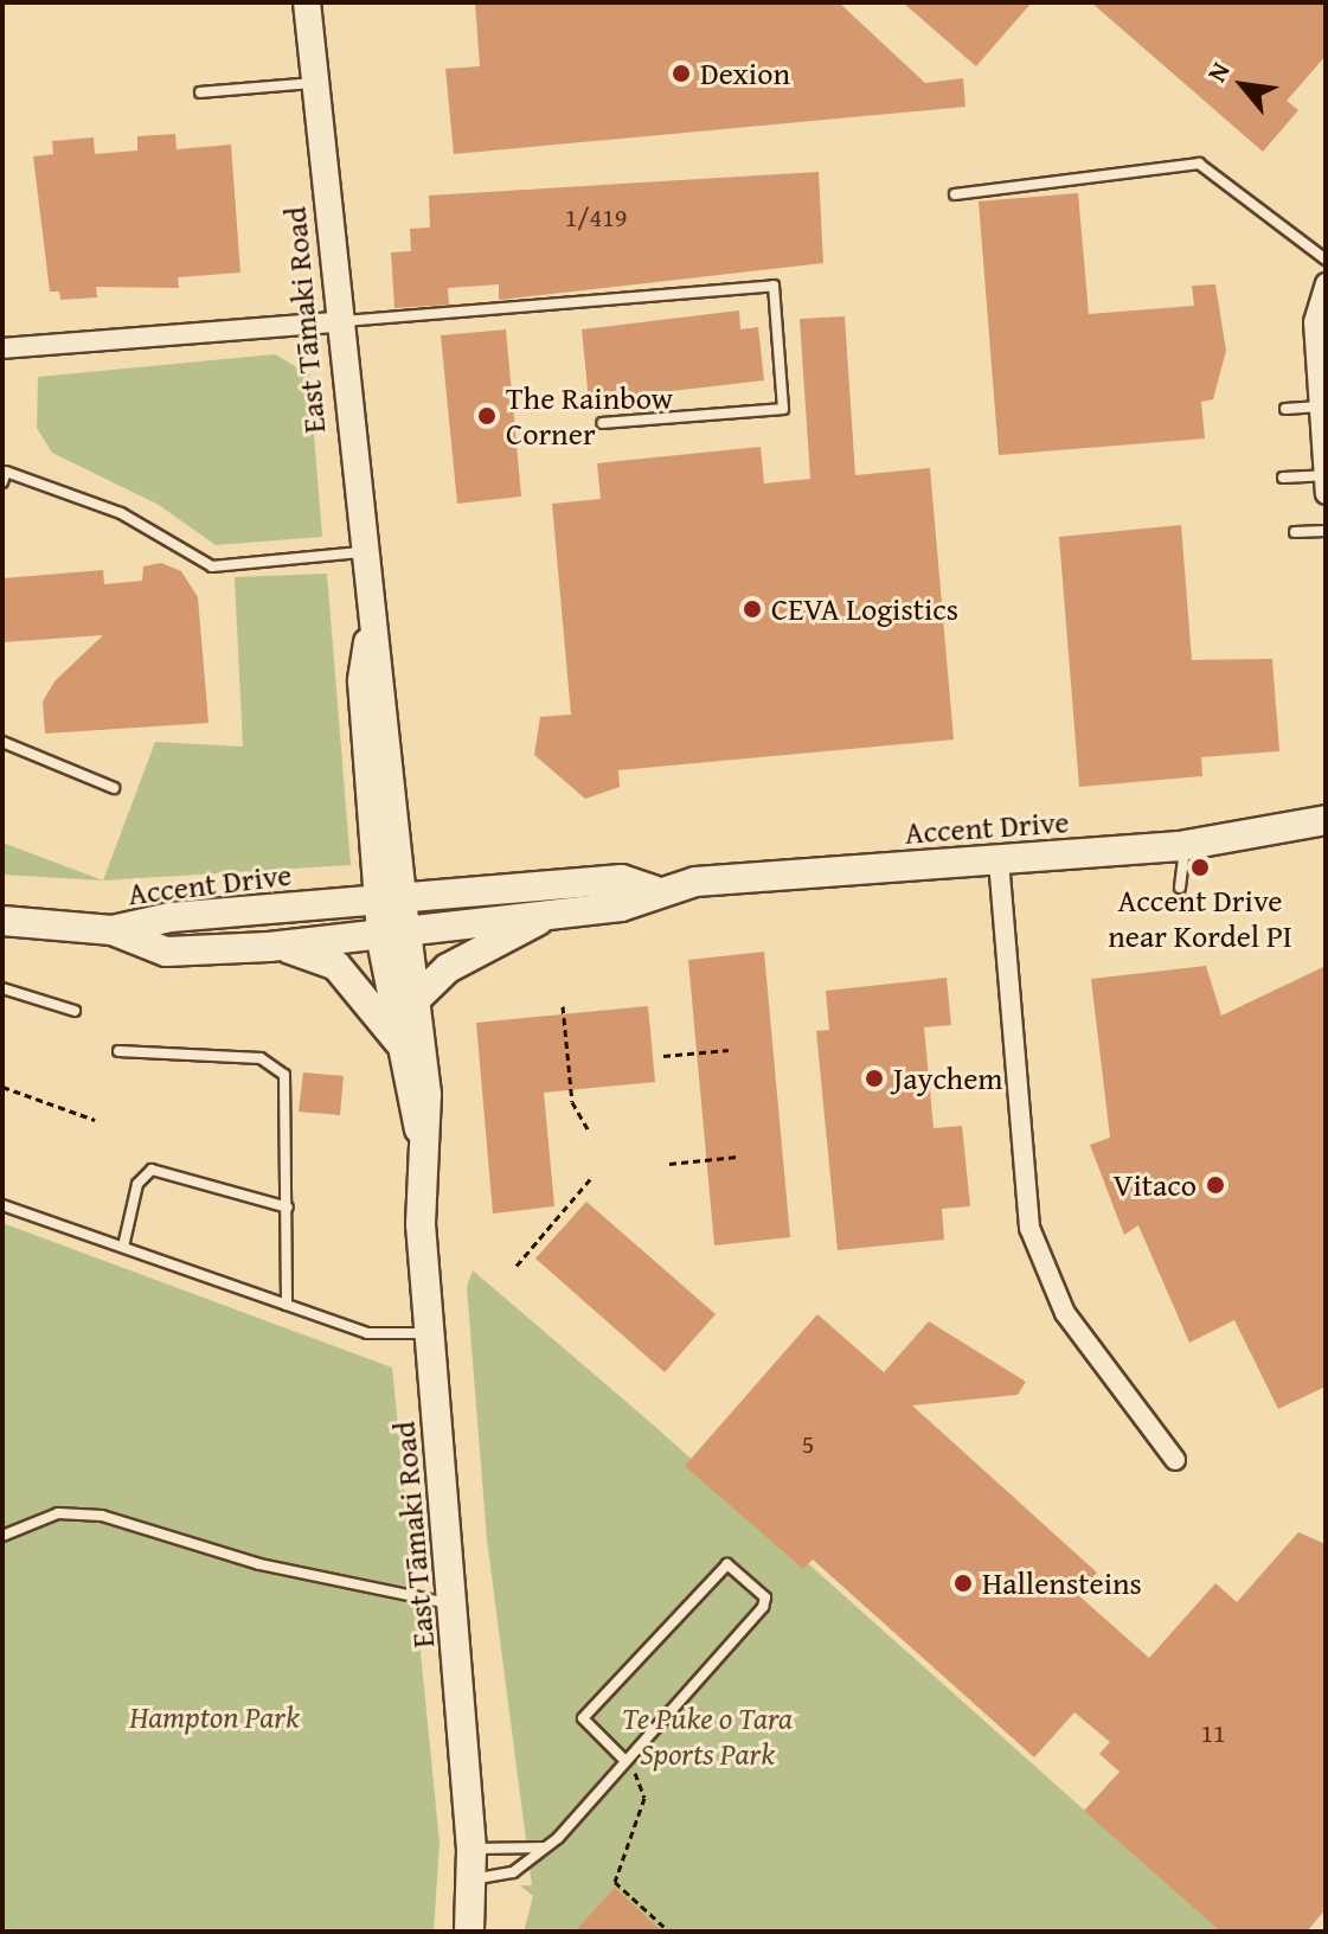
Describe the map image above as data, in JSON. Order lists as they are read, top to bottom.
{
  "streets": {
    "main road": ["East Tāmaki Road", "Accent Drive"]
  },
  "crossings": [
    ["East Tāmaki Road", "Accent Drive"]
  ],
  "parks": ["Hampton Park", "Te Puke o Tara Sports Park"],
  "places": [
    "Dexion",
    "The Rainbow Corner",
    "CEVA Logistics",
    "Accent Drive near Kordel PI",
    "Jaychem",
    "Vitaco",
    "Hallensteins"
  ],
  "house_numbers": ["1/419", "5", "11"],
  "north": "top left"
}
